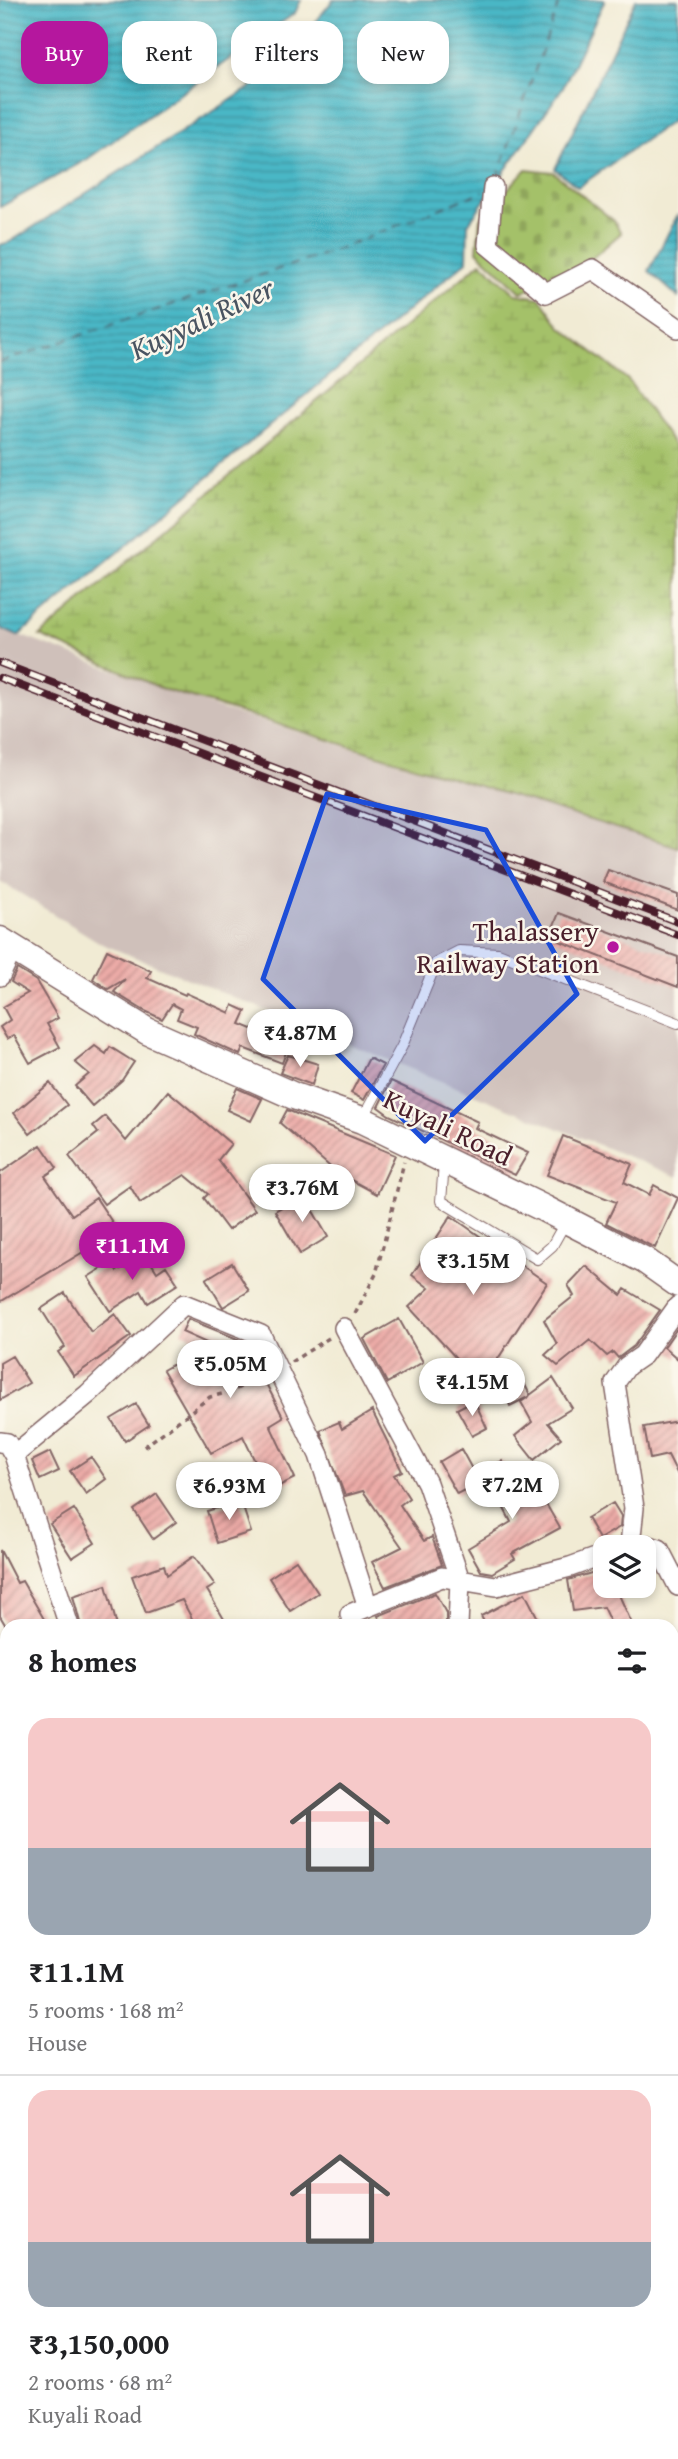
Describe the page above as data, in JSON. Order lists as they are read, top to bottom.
{
  "streets": {
    "main road": ["Kuyali Road"]
  },
  "water": ["Kuyyali River"],
  "places": ["Thalassery Railway Station"],
  "page": {
    "chip": [
      "Buy",
      "Rent",
      "Filters",
      "New"
    ],
    "price": [
      "₹4.87M",
      "₹3.76M",
      "₹11.1M",
      "₹3.15M",
      "₹5.05M",
      "₹4.15M",
      "₹7.2M",
      "₹6.93M"
    ],
    "heading": "8 homes",
    "list": [
      {
        "name": "₹11.1M",
        "note": "5 rooms · 168 m² · House"
      },
      {
        "name": "₹3,150,000",
        "note": "2 rooms · 68 m² · Kuyali Road"
      }
    ]
  }
}
